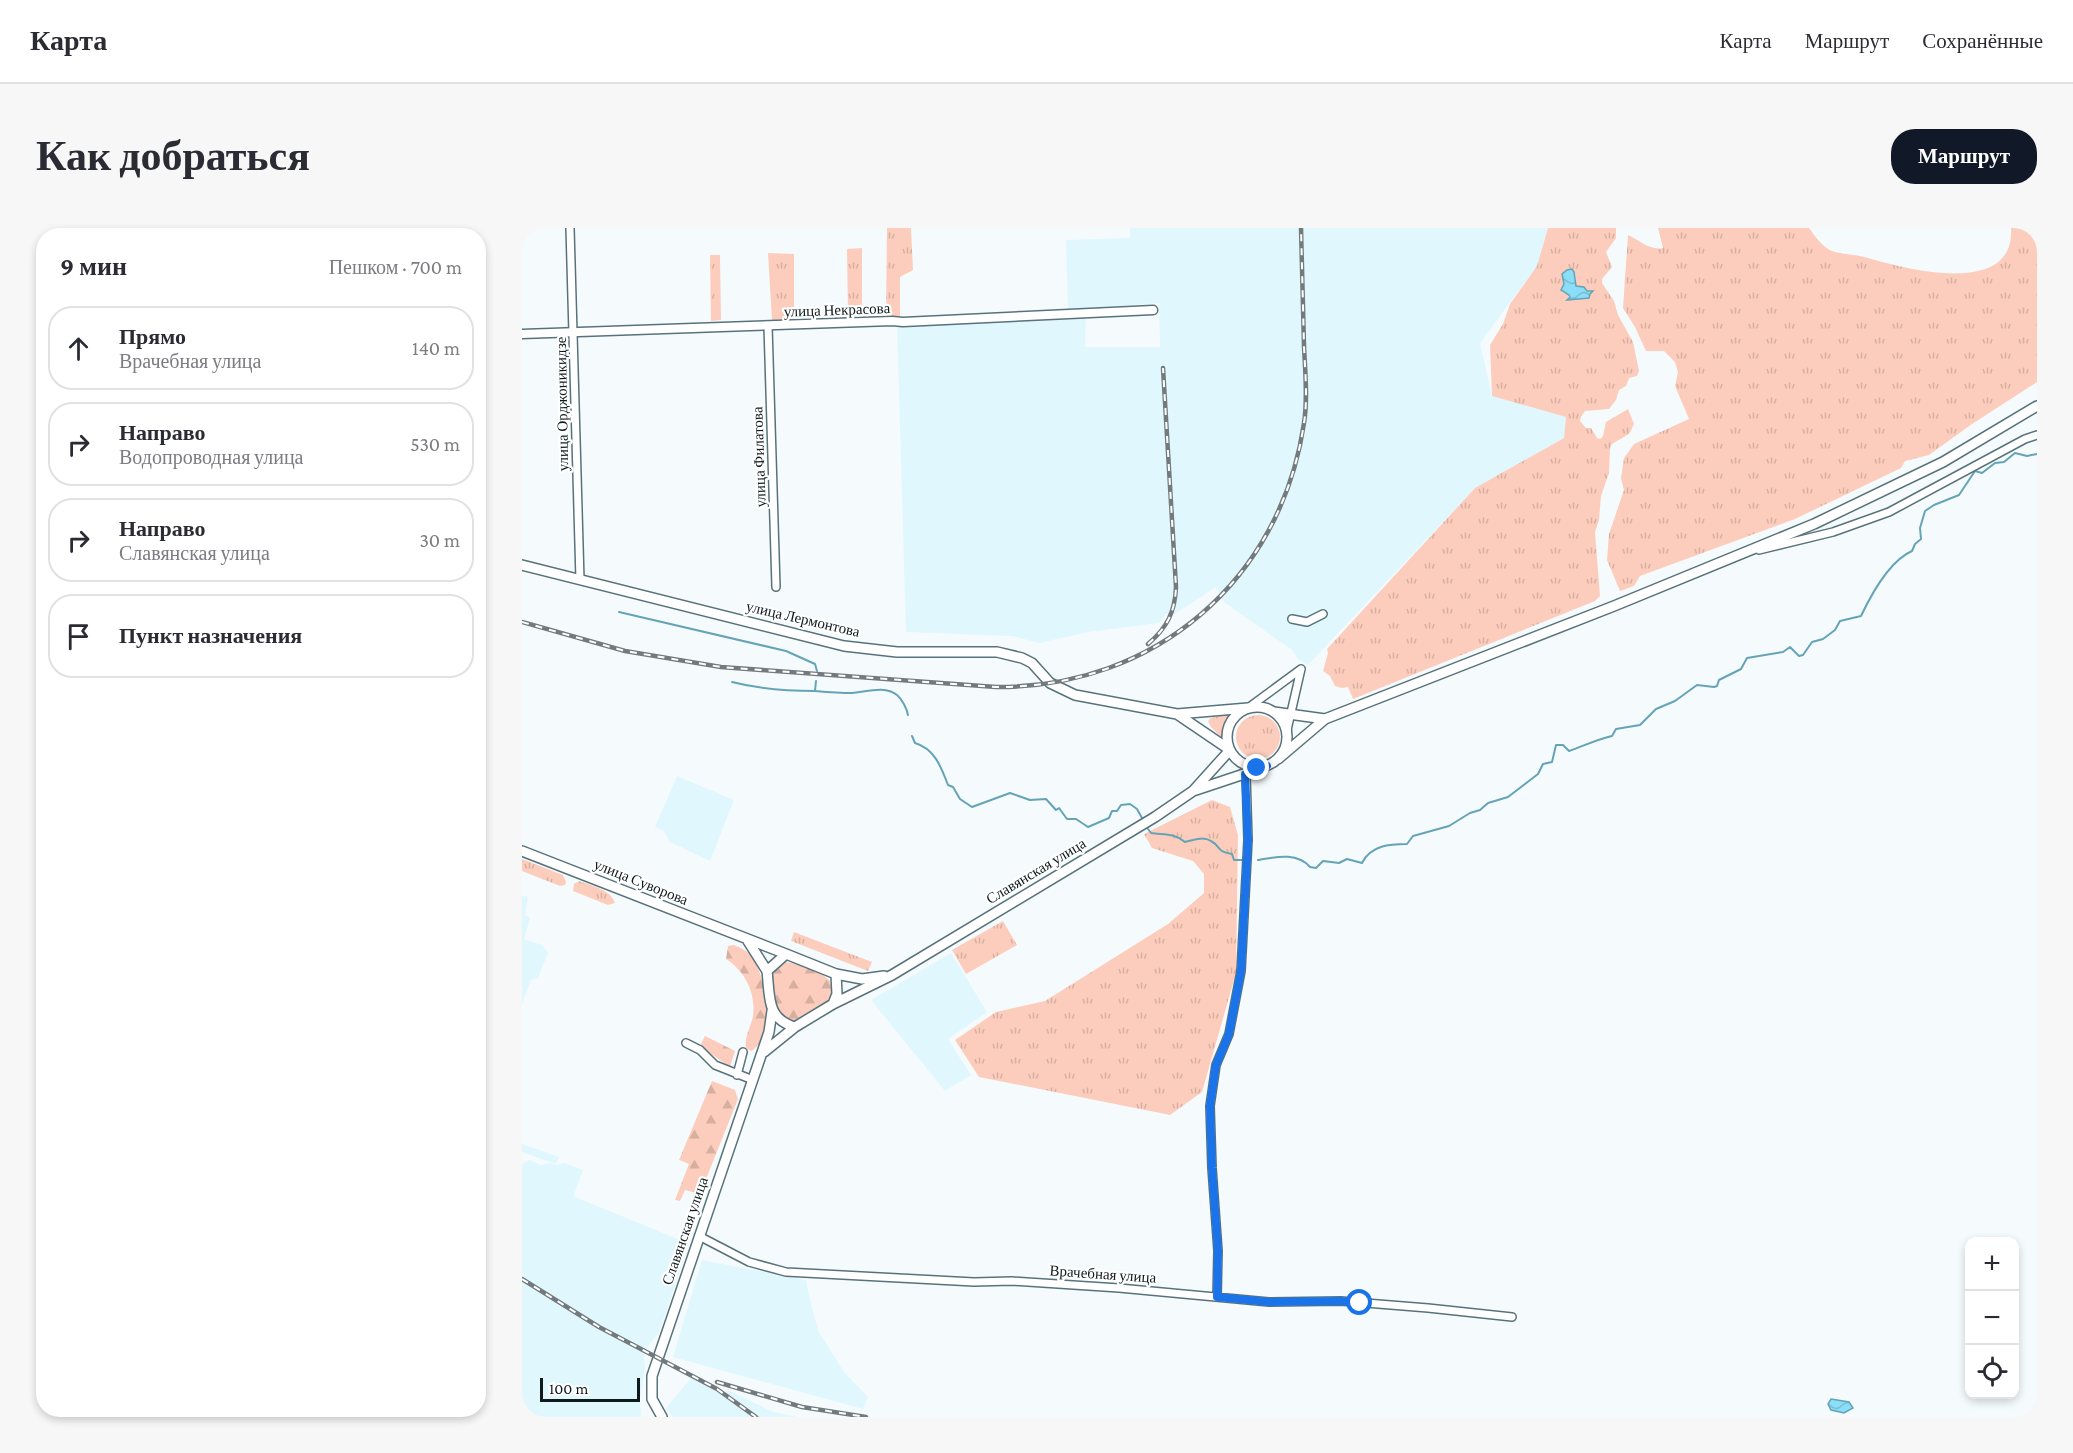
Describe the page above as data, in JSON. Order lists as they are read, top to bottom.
{
  "streets": {
    "main road": ["улица Лермонтова", "Славянская улица", "улица Суворова"],
    "street": [
      "улица Некрасова",
      "улица Орджоникидзе",
      "улица Филатова",
      "Врачебная улица"
    ]
  },
  "crossings": [
    ["улица Некрасова", "улица Орджоникидзе"],
    ["улица Некрасова", "улица Филатова"],
    ["улица Орджоникидзе", "улица Лермонтова"],
    ["Славянская улица", "улица Суворова"],
    ["Славянская улица", "Врачебная улица"]
  ],
  "scale_bar": "100 m",
  "page": {
    "header": "Карта",
    "nav": ["Карта", "Маршрут", "Сохранённые"],
    "buttons": "Маршрут",
    "title": "Как добраться",
    "heading": ["9 мин", "Пешком · 700 m"],
    "list": [
      ["Прямо", "Врачебная улица", "140 m"],
      ["Направо", "Водопроводная улица", "530 m"],
      ["Направо", "Славянская улица", "30 m"],
      "Пункт назначения"
    ],
    "map_buttons": ["+", "−"],
    "scale": "100 m"
  }
}
